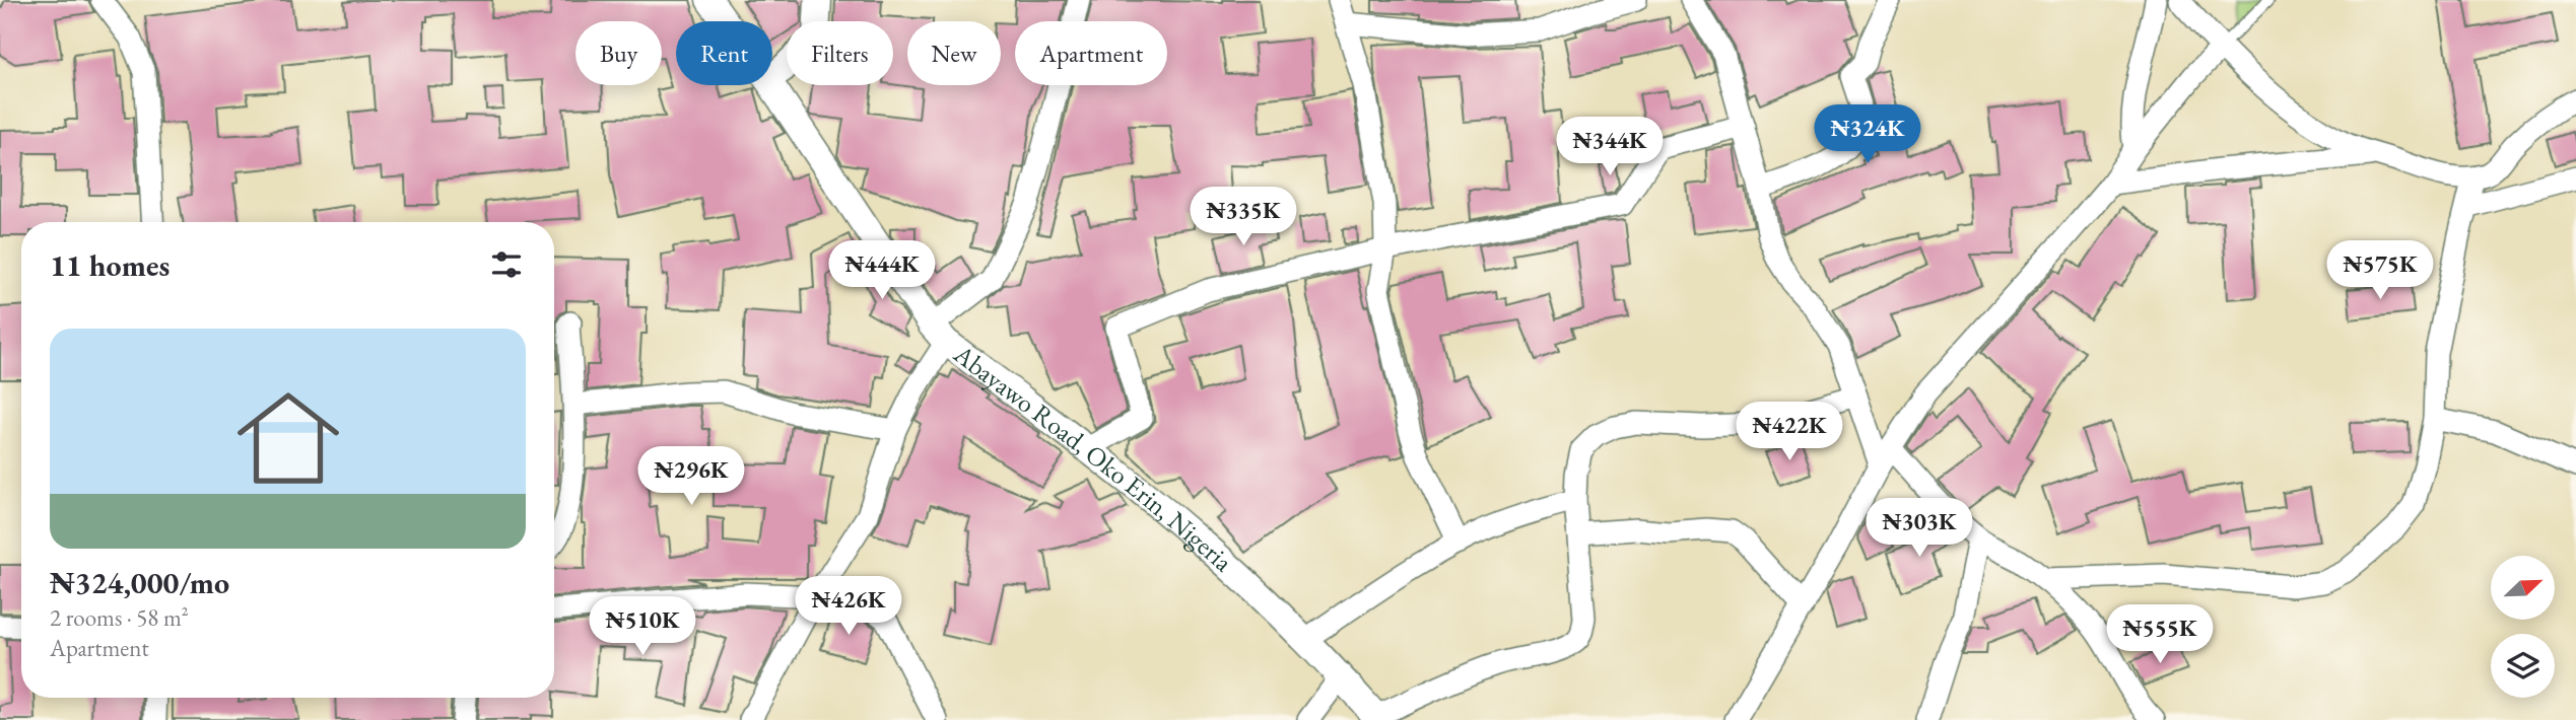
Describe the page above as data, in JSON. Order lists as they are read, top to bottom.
{
  "streets": {
    "street": ["Abayawo Road, Oko Erin, Nigeria"]
  },
  "north": "top right",
  "page": {
    "chip": [
      "Buy",
      "Rent",
      "Filters",
      "New",
      "Apartment"
    ],
    "price": [
      "₦324K",
      "₦344K",
      "₦335K",
      "₦444K",
      "₦575K",
      "₦422K",
      "₦296K",
      "₦303K",
      "₦426K",
      "₦510K",
      "₦555K"
    ],
    "heading": "11 homes",
    "list": [
      {
        "name": "₦324,000/mo",
        "note": "2 rooms · 58 m² · Apartment"
      }
    ]
  }
}
